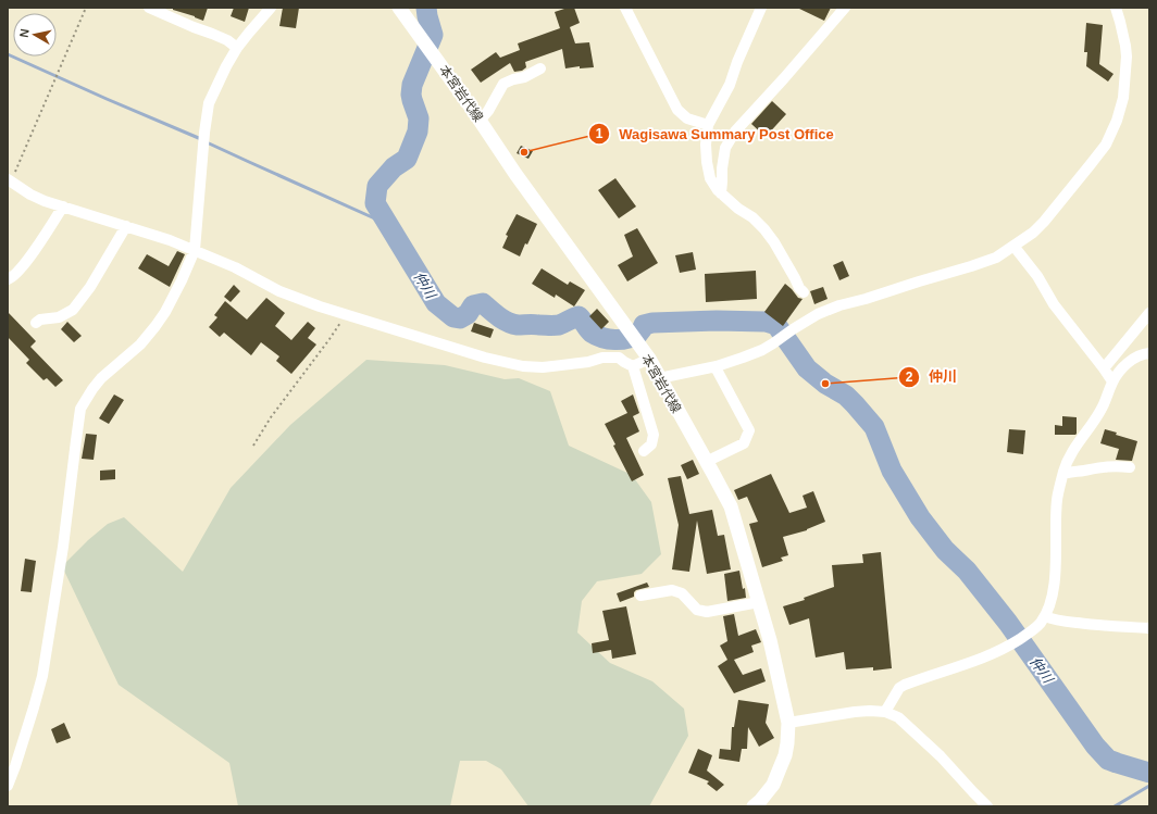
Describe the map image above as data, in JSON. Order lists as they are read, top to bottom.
{
  "streets": {
    "main road": ["本宮岩代線"]
  },
  "water": ["仲川"],
  "places": ["Wagisawa Summary Post Office", "仲川"],
  "north": "left"
}
